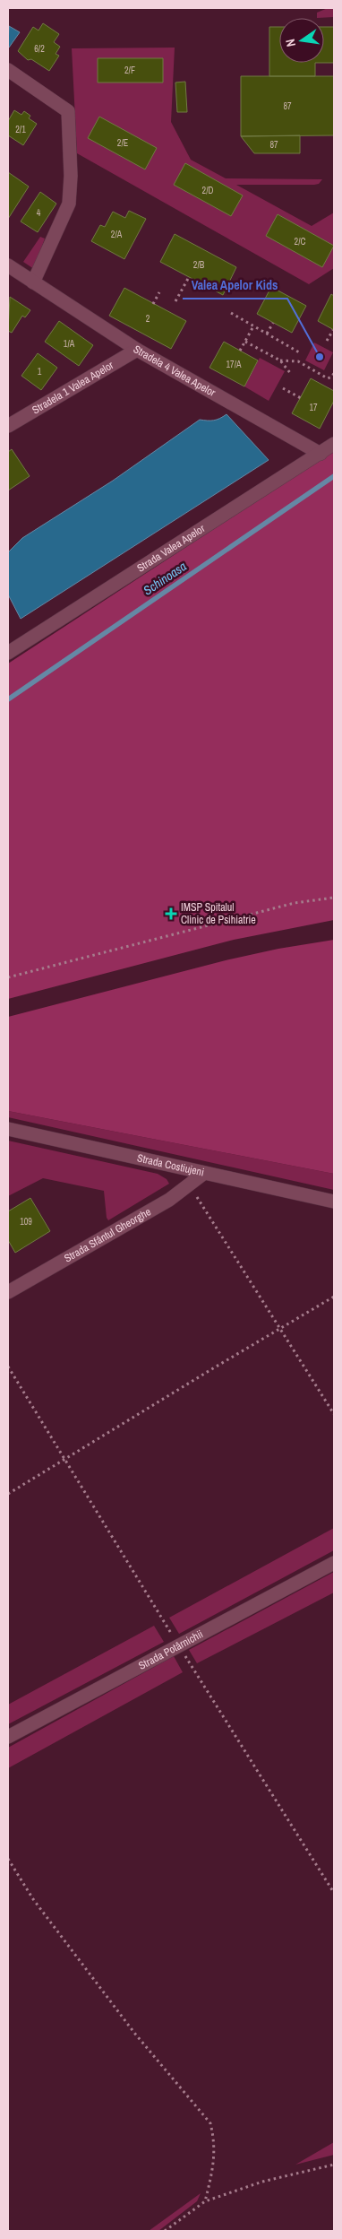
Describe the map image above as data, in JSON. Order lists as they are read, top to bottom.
{
  "streets": {
    "street": [
      "Stradela 4 Valea Apelor",
      "Stradela 1 Valea Apelor",
      "Strada Valea Apelor",
      "Strada Costiujeni",
      "Strada Sfântul Gheorghe",
      "Strada Potârnichii"
    ]
  },
  "crossings": [
    ["Stradela 4 Valea Apelor", "Stradela 1 Valea Apelor"],
    ["Stradela 4 Valea Apelor", "Strada Valea Apelor"],
    ["Strada Costiujeni", "Strada Sfântul Gheorghe"]
  ],
  "water": ["Schinoasa"],
  "places": {
    "other": ["Valea Apelor Kids"],
    "health": ["IMSP Spitalul Clinic de Psihiatrie"]
  },
  "house_numbers": [
    "6/2",
    "2/F",
    "87",
    "2/1",
    "2/E",
    "87",
    "2/D",
    "4",
    "2/A",
    "2/C",
    "2/B",
    "2",
    "1/A",
    "17/A",
    "1",
    "17",
    "109"
  ],
  "north": "left"
}
